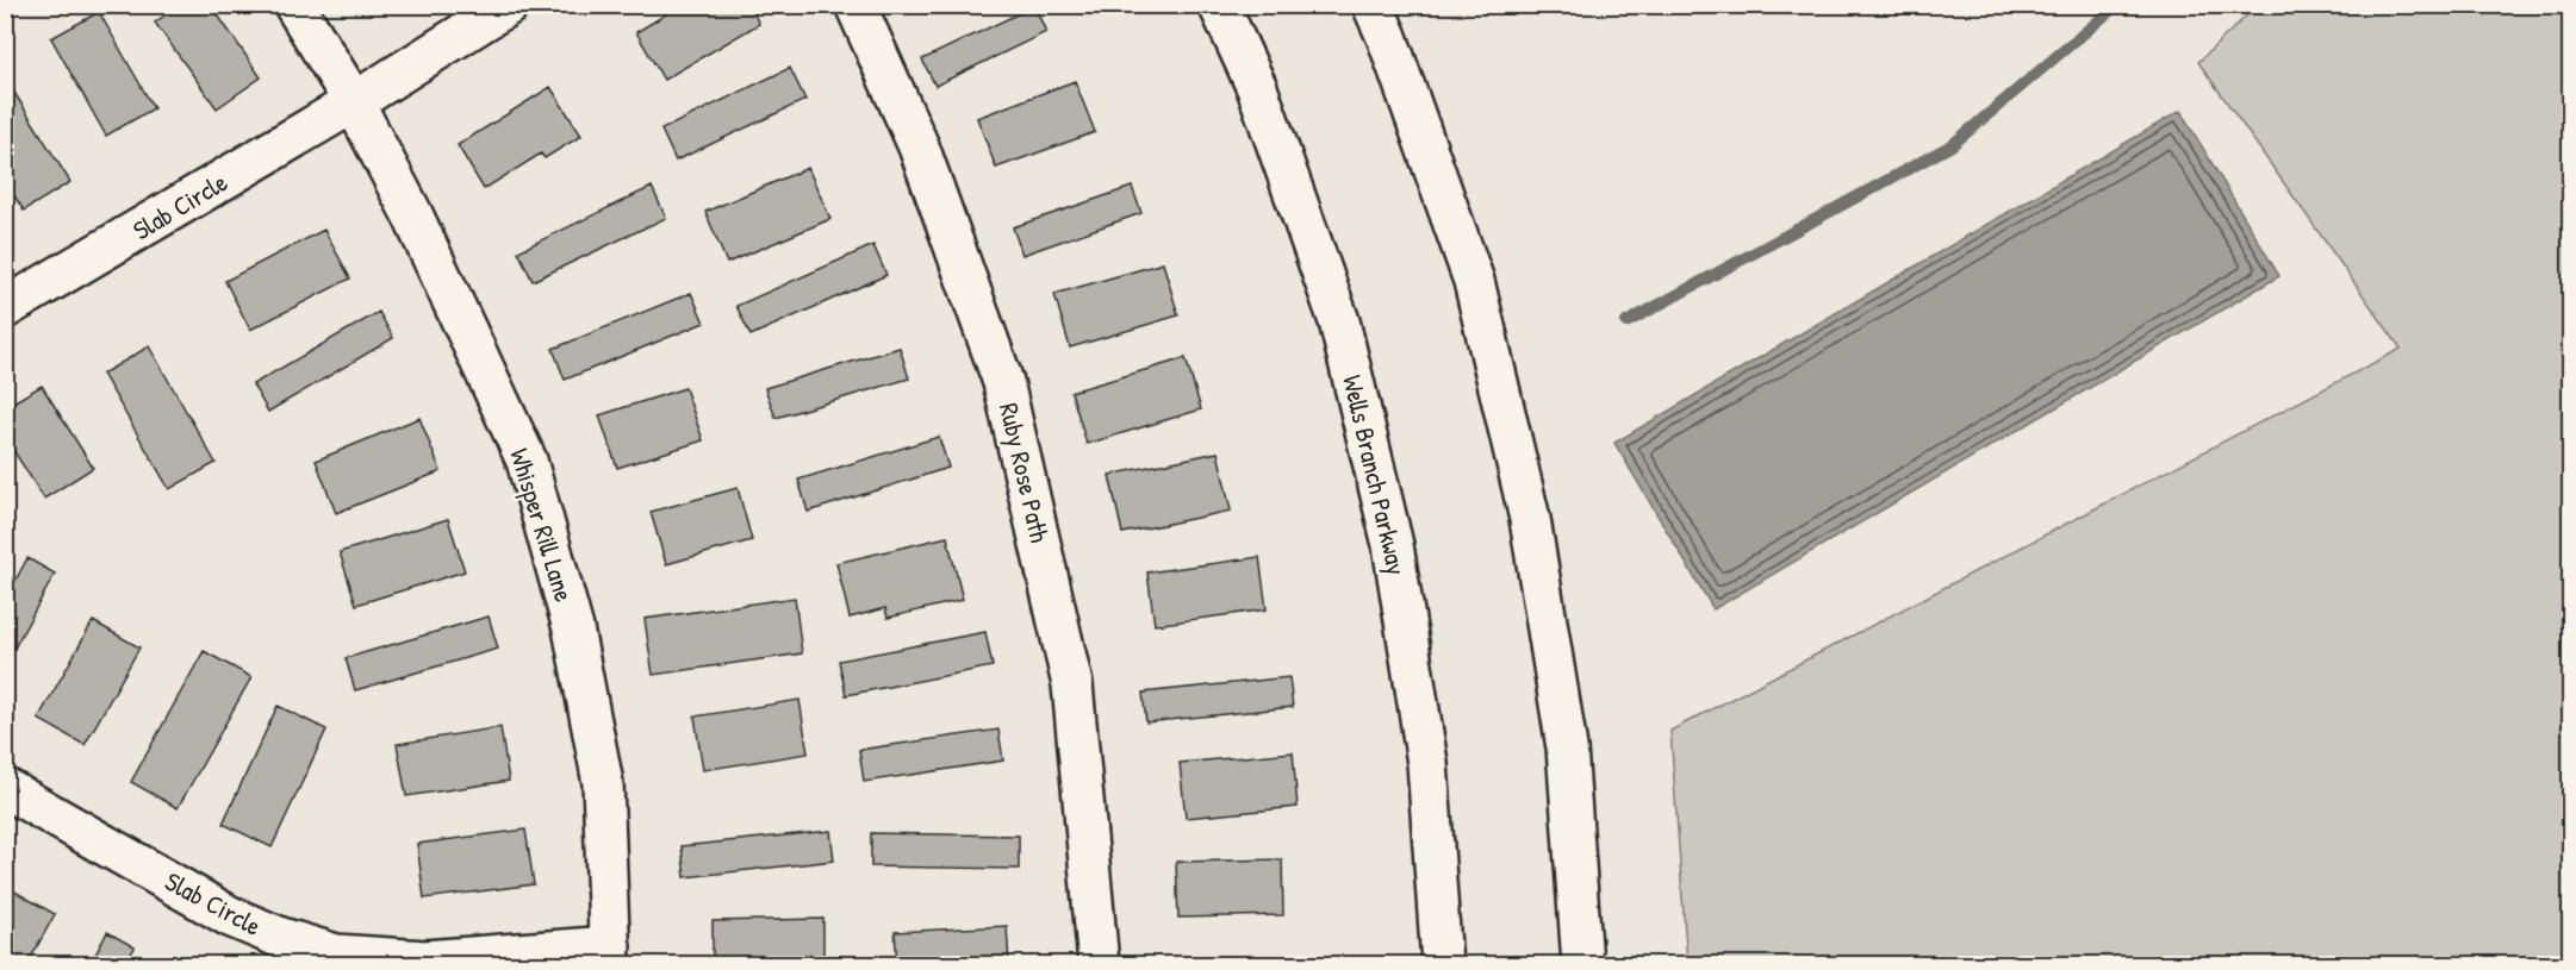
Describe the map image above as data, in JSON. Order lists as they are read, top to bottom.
{
  "streets": {
    "street": [
      "Slab Circle",
      "Ruby Rose Path",
      "Wells Branch Parkway",
      "Whisper Rill Lane"
    ]
  },
  "crossings": [
    ["Slab Circle", "Whisper Rill Lane"]
  ]
}
